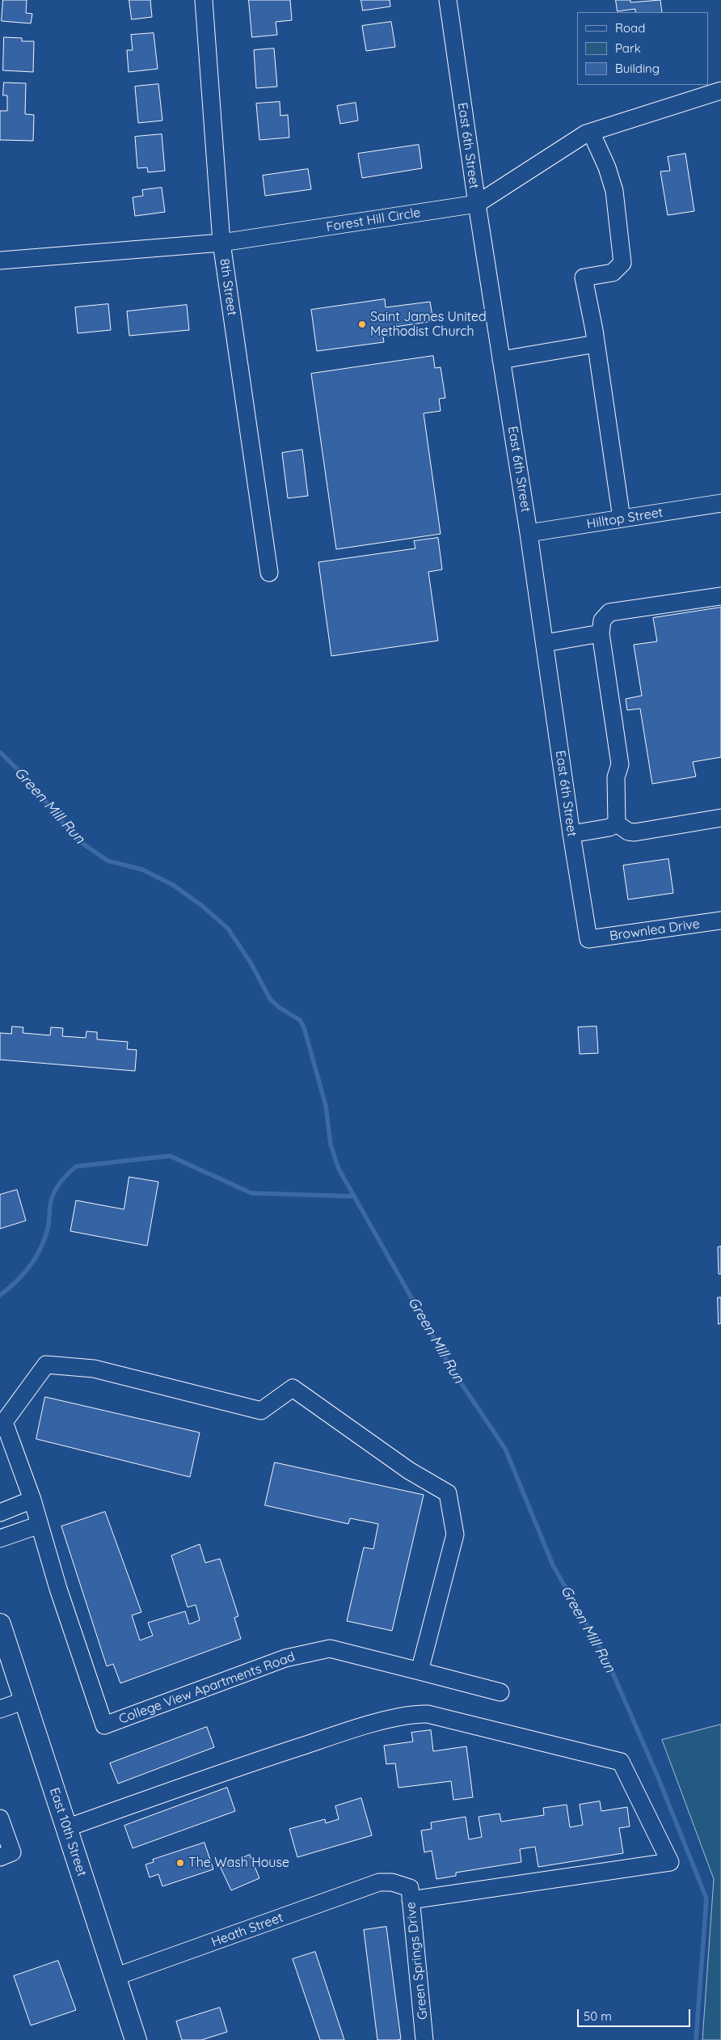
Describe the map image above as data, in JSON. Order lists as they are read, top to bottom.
{
  "streets": {
    "main road": ["East 10th Street"],
    "street": [
      "East 6th Street",
      "Forest Hill Circle",
      "8th Street",
      "Hilltop Street",
      "Brownlea Drive",
      "College View Apartments Road",
      "Heath Street",
      "Green Springs Drive"
    ]
  },
  "crossings": [
    ["East 6th Street", "Forest Hill Circle"],
    ["East 6th Street", "Hilltop Street"],
    ["East 6th Street", "Brownlea Drive"],
    ["Forest Hill Circle", "8th Street"],
    ["East 10th Street", "Heath Street"],
    ["Heath Street", "Green Springs Drive"]
  ],
  "water": ["Green Mill Run"],
  "places": ["Saint James United Methodist Church", "The Wash House"],
  "legend": ["Road", "Park", "Building"],
  "scale_bar": "50 m"
}
